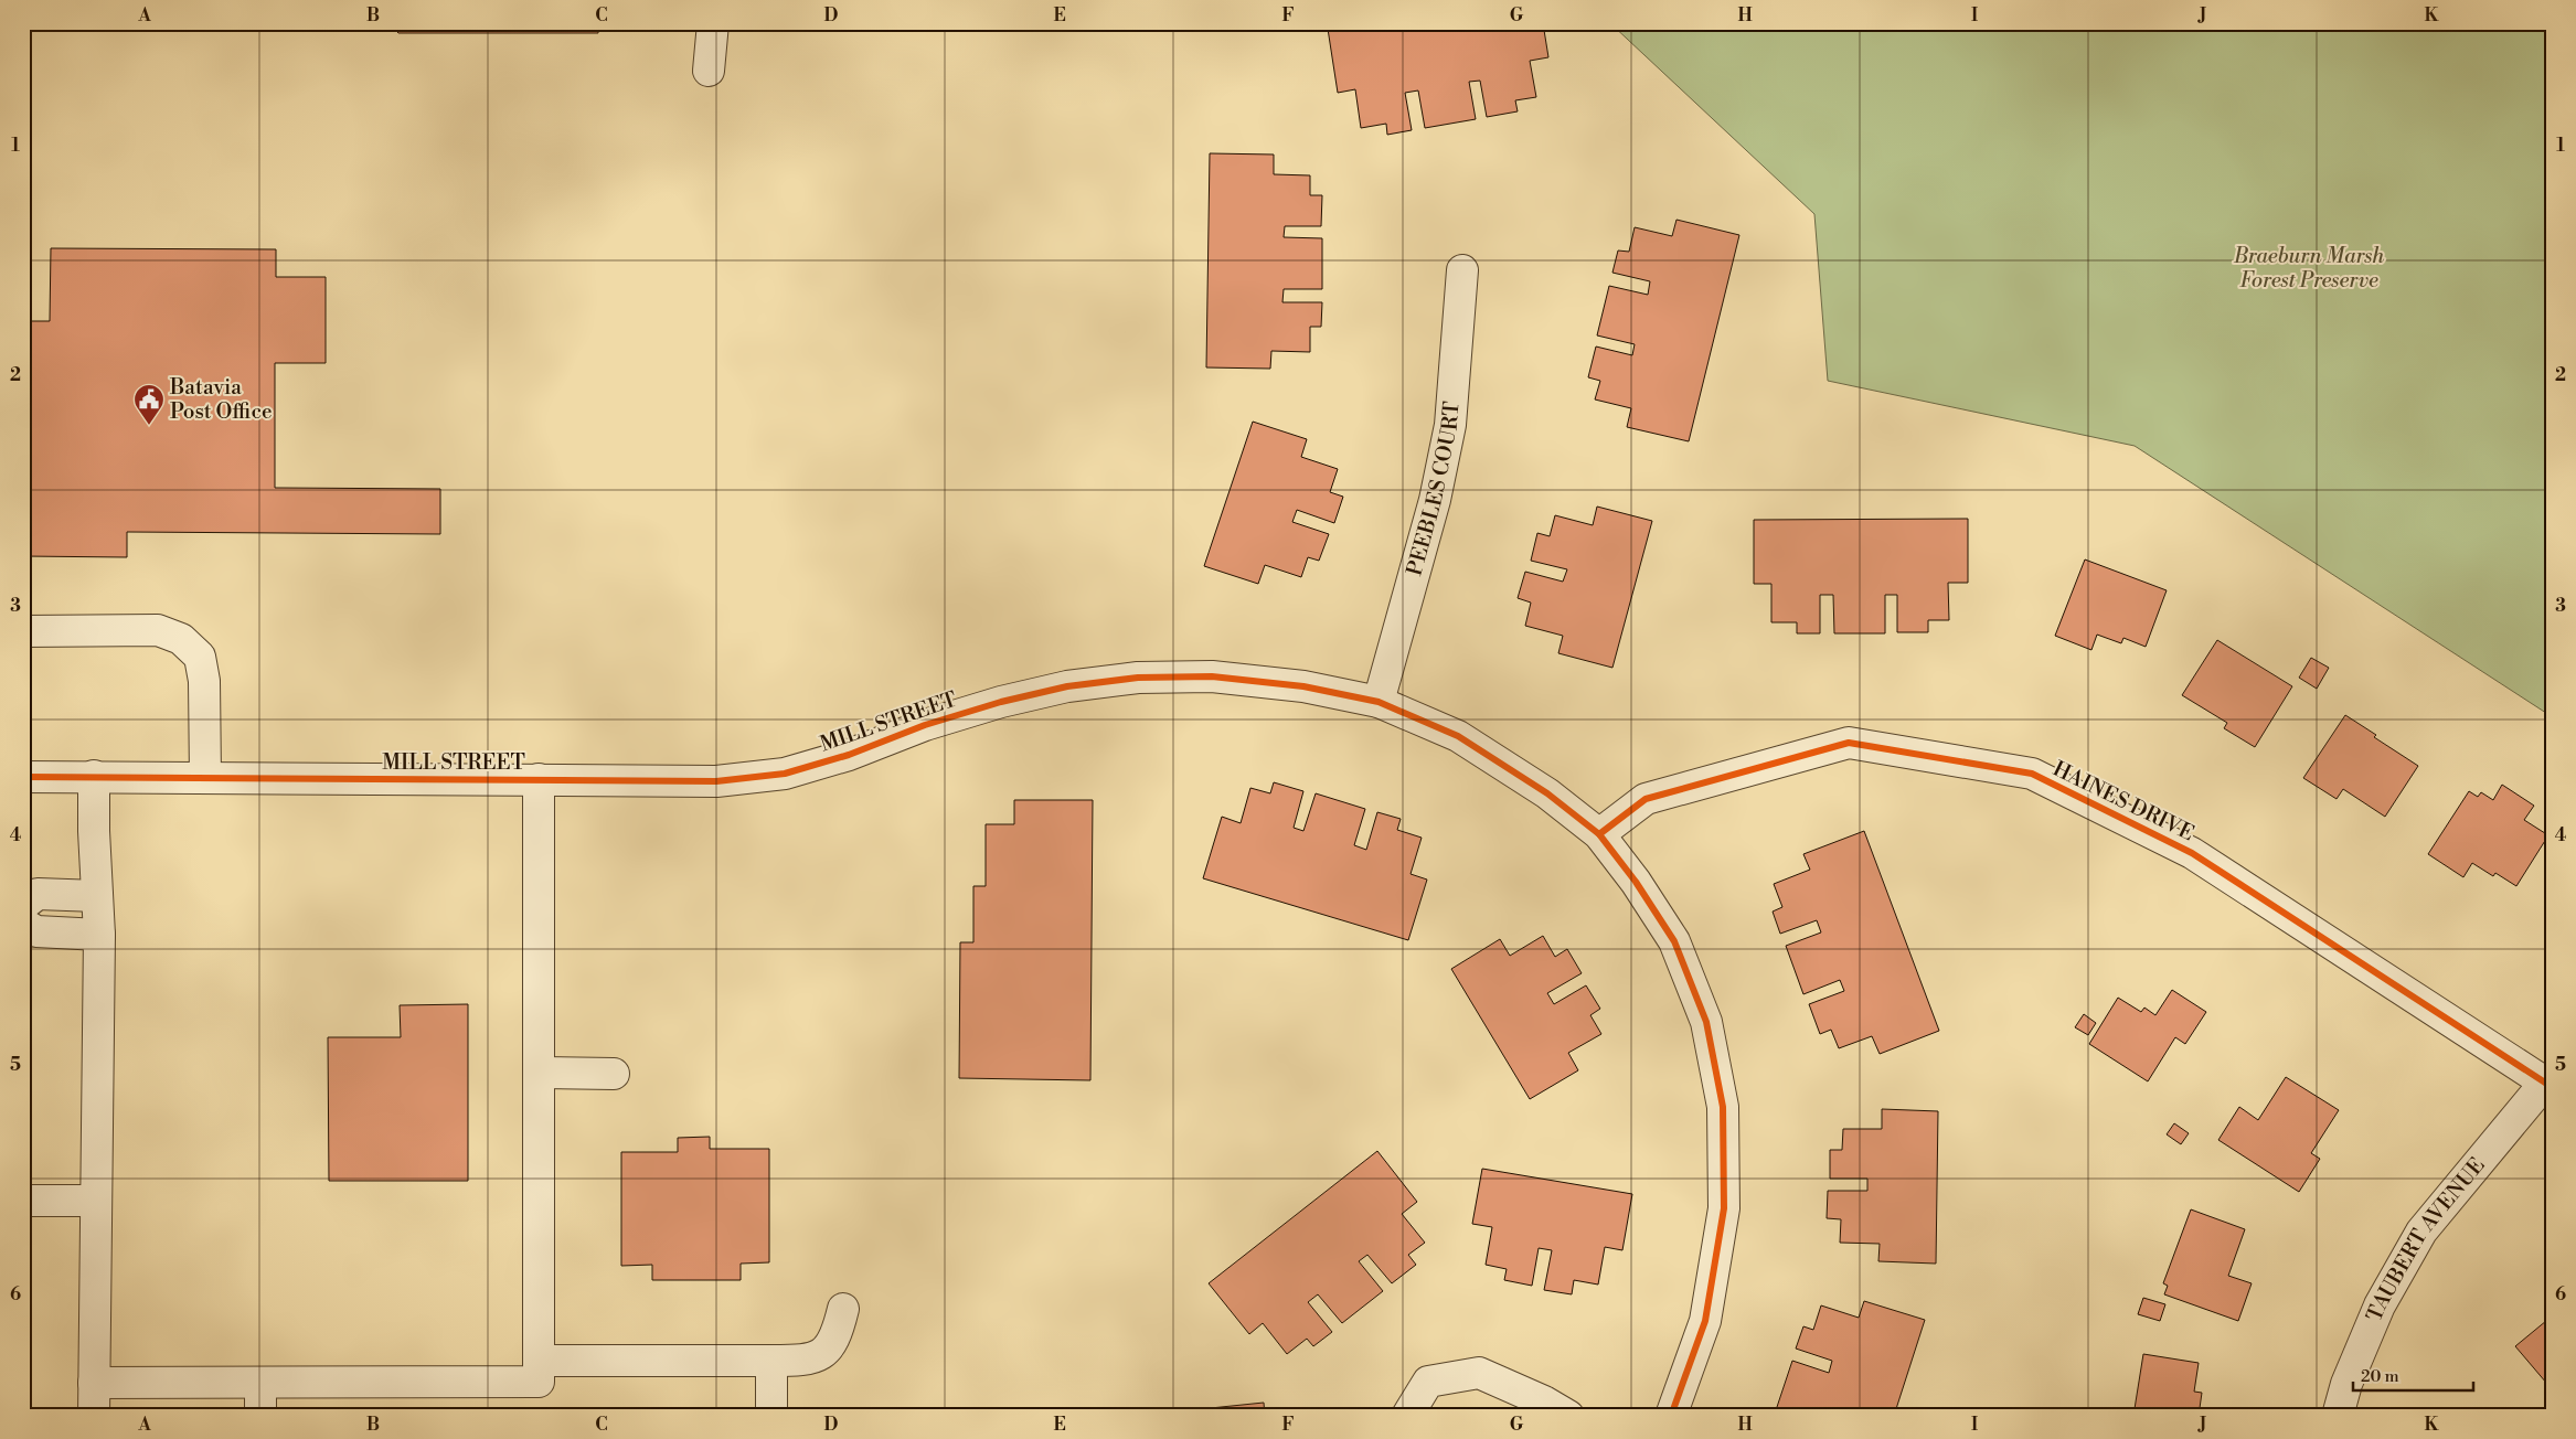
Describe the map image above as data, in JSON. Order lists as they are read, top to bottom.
{
  "streets": {
    "street": [
      "PEEBLES COURT",
      "MILL STREET",
      "HAINES DRIVE",
      "TAUBERT AVENUE"
    ]
  },
  "crossings": [
    ["PEEBLES COURT", "MILL STREET"],
    ["MILL STREET", "HAINES DRIVE"],
    ["HAINES DRIVE", "TAUBERT AVENUE"]
  ],
  "parks": ["Braeburn Marsh Forest Preserve"],
  "places": {
    "public building": ["Batavia Post Office"]
  },
  "scale_bar": "20 m",
  "grid": {
    "columns": [
      "A",
      "B",
      "C",
      "D",
      "E",
      "F",
      "G",
      "H",
      "I",
      "J",
      "K"
    ],
    "rows": [
      "1",
      "2",
      "3",
      "4",
      "5",
      "6"
    ]
  }
}
